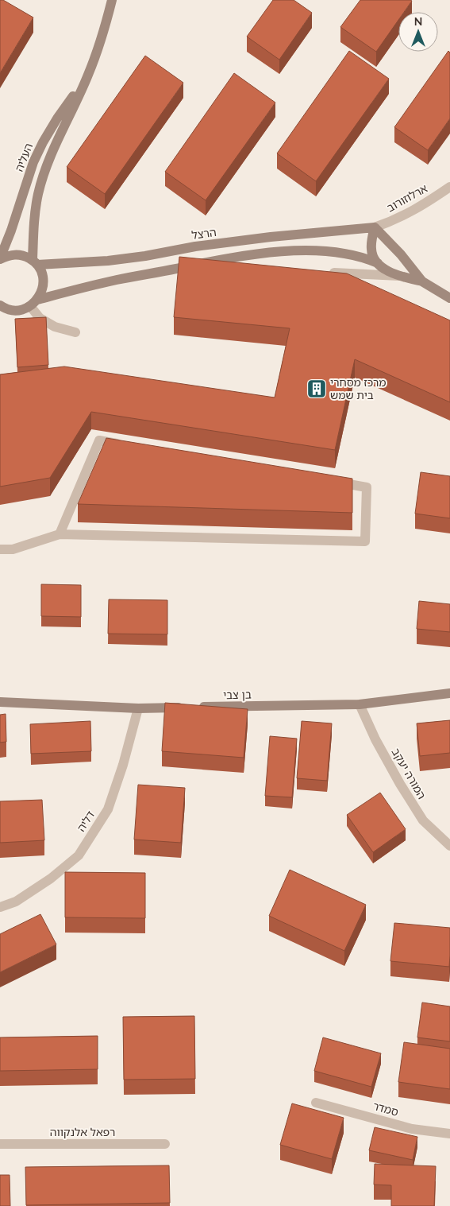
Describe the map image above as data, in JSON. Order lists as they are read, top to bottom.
{
  "streets": {
    "street": [
      "העליה",
      "ארלוזורוב",
      "הרצל",
      "בן צבי",
      "המורה יעקב",
      "דליה",
      "סמדר",
      "רפאל אלנקווה"
    ]
  },
  "crossings": [
    ["העליה", "הרצל"],
    ["ארלוזורוב", "הרצל"],
    ["בן צבי", "המורה יעקב"],
    ["בן צבי", "דליה"]
  ],
  "places": {
    "building": ["מרכז מסחרי בית שמש"]
  },
  "north": "top"
}
